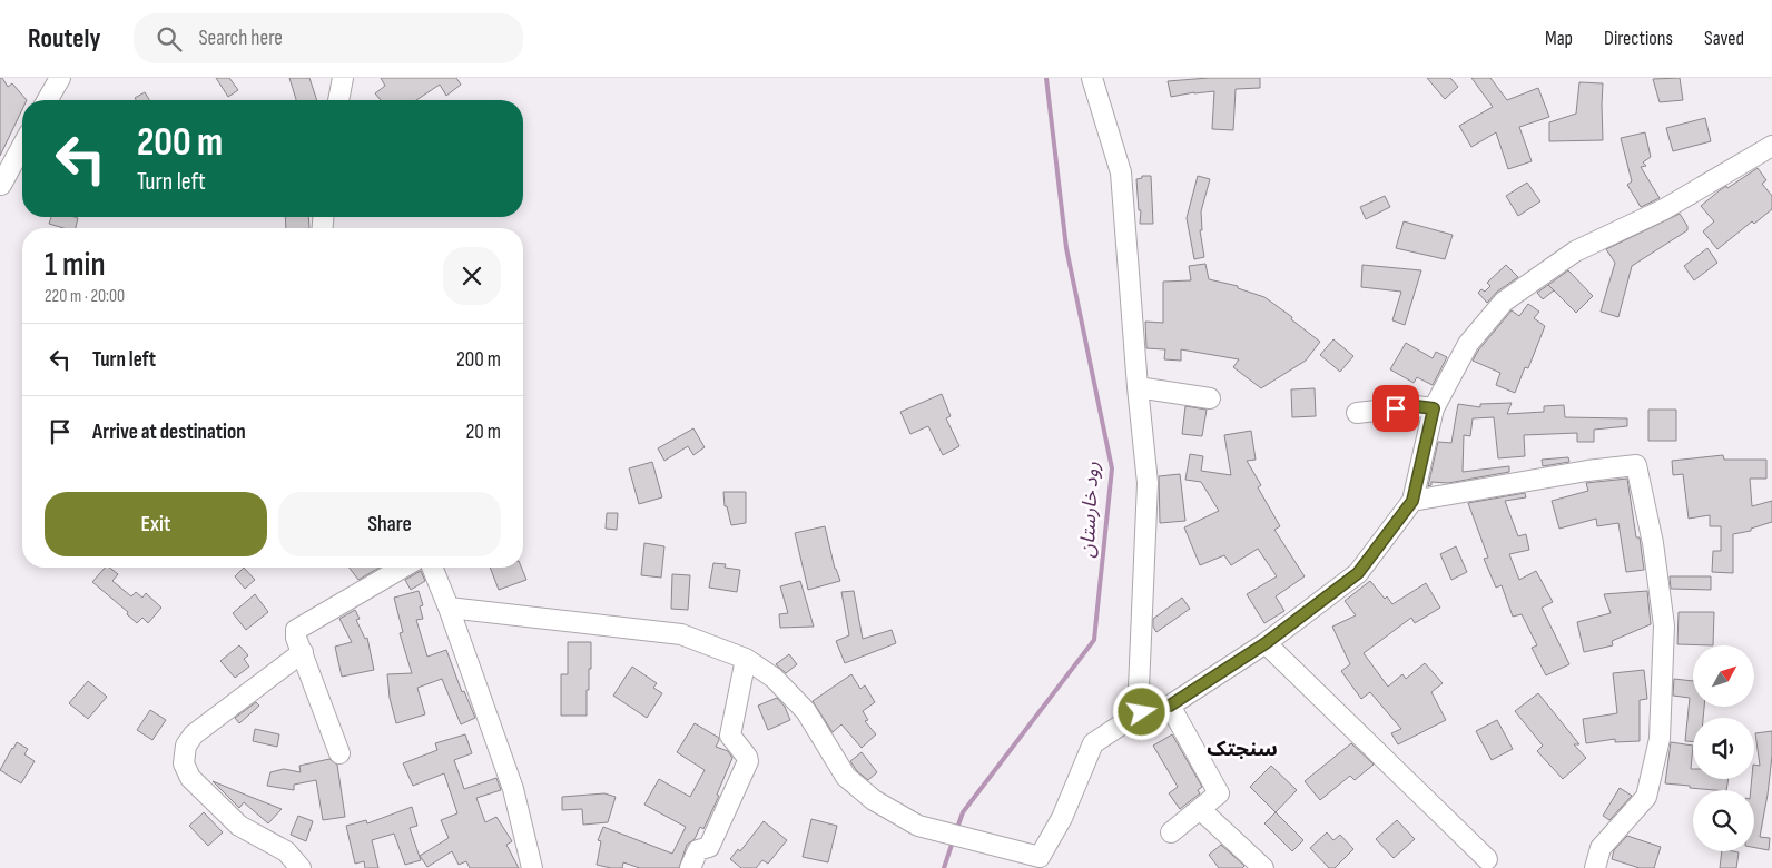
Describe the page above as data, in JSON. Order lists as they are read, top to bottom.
{
  "districts": ["سنجتک"],
  "water": ["رود خارستان"],
  "north": "top right",
  "page": {
    "header": "Routely",
    "search": "Search here",
    "nav": ["Map", "Directions", "Saved"],
    "turn": ["200 m", "Turn left"],
    "heading": ["1 min", "220 m · 20:00"],
    "list": [
      {
        "name": "Turn left",
        "value": "200 m"
      },
      {
        "name": "Arrive at destination",
        "value": "20 m"
      }
    ],
    "buttons": ["Exit", "Share"]
  }
}
